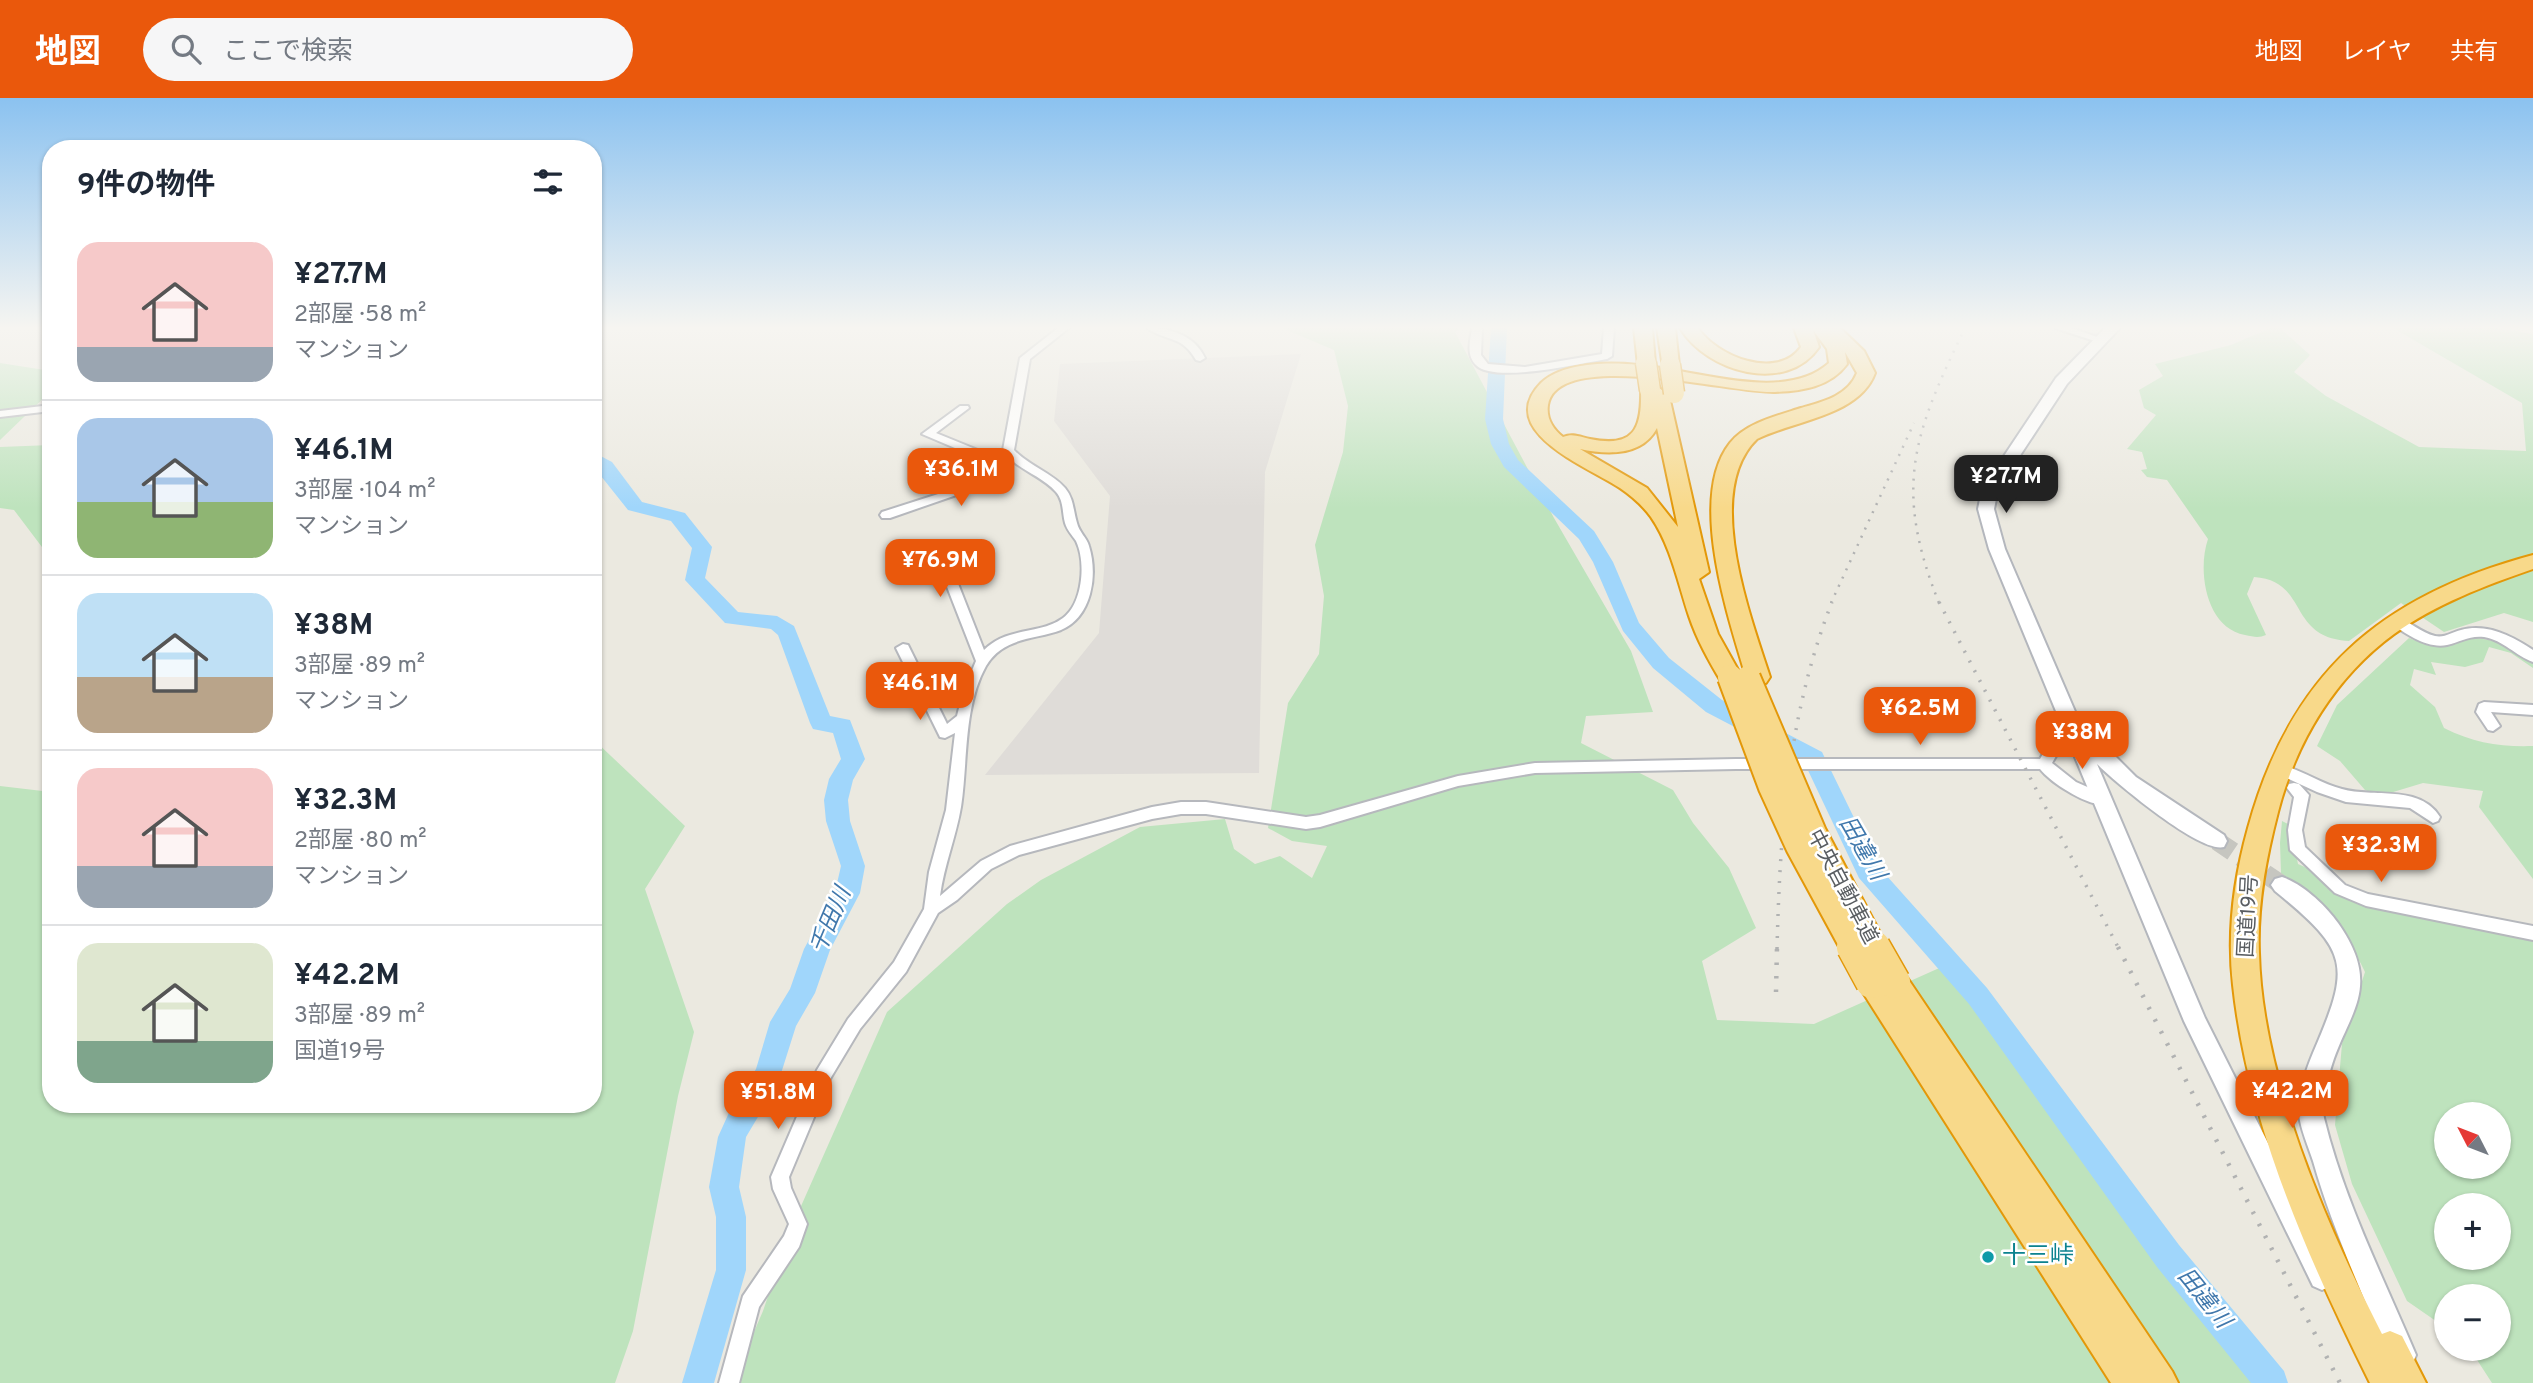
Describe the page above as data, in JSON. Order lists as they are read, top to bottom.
{
  "streets": {
    "highway": ["中央自動車道", "国道19号"]
  },
  "water": ["田違川", "千田川"],
  "places": ["十三峠"],
  "north": "top left",
  "page": {
    "header": "地図",
    "search": "ここで検索",
    "nav": ["地図", "レイヤ", "共有"],
    "heading": "9件の物件",
    "list": [
      {
        "name": "¥27.7M",
        "note": "2部屋 · 58 m² · マンション"
      },
      {
        "name": "¥46.1M",
        "note": "3部屋 · 104 m² · マンション"
      },
      {
        "name": "¥38M",
        "note": "3部屋 · 89 m² · マンション"
      },
      {
        "name": "¥32.3M",
        "note": "2部屋 · 80 m² · マンション"
      },
      {
        "name": "¥42.2M",
        "note": "3部屋 · 89 m² · 国道19号"
      }
    ],
    "price": [
      "¥36.1M",
      "¥27.7M",
      "¥76.9M",
      "¥46.1M",
      "¥62.5M",
      "¥38M",
      "¥32.3M",
      "¥42.2M",
      "¥51.8M"
    ],
    "map_buttons": ["+", "−"]
  }
}
